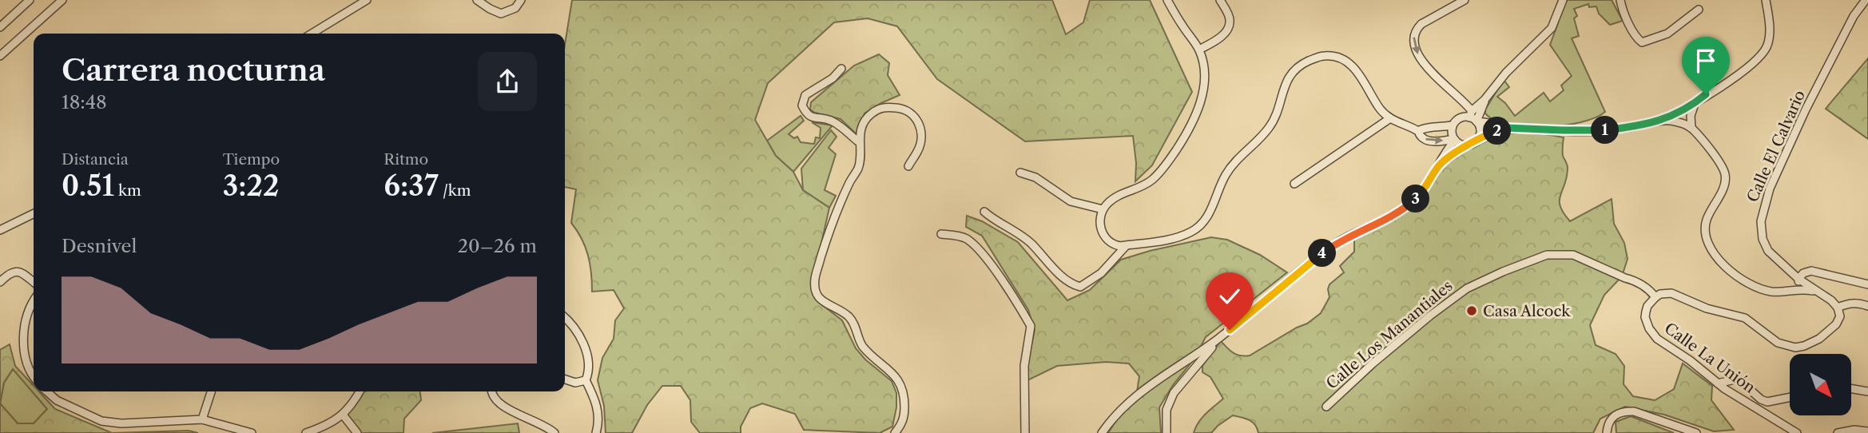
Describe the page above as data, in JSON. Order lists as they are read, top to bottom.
{
  "streets": {
    "street": ["Calle El Calvario", "Calle Los Manantiales", "Calle La Unión"]
  },
  "crossings": [
    ["Calle Los Manantiales", "Calle La Unión"]
  ],
  "places": ["Casa Alcock"],
  "north": "bottom right",
  "page": {
    "heading": ["Carrera nocturna", "18:48"],
    "pins": [
      "1",
      "2",
      "3",
      "4"
    ],
    "stats": [
      ["Distancia", "0.51 km"],
      ["Tiempo", "3:22"],
      ["Ritmo", "6:37 /km"]
    ],
    "chart": ["Desnivel", "20–26 m"]
  }
}
